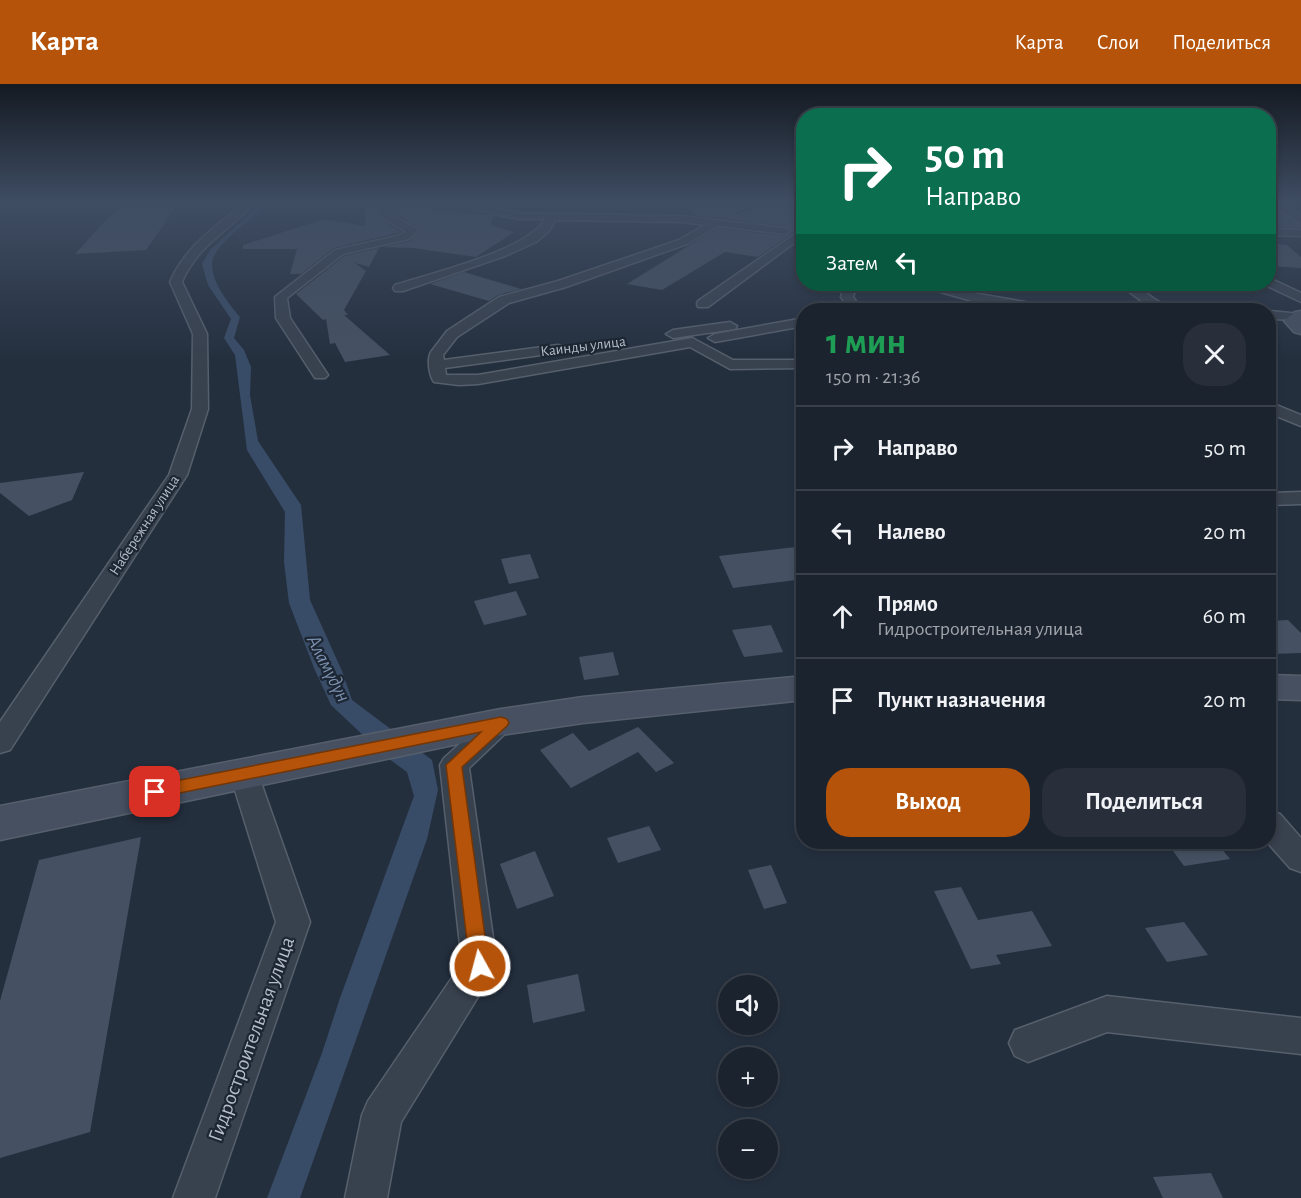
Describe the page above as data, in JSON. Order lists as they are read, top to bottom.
{
  "streets": {
    "street": ["Каинды улица", "Набережная улица", "Гидростроительная улица"]
  },
  "water": ["Аламүдүн"],
  "page": {
    "header": "Карта",
    "nav": ["Карта", "Слои", "Поделиться"],
    "turn": ["50 m", "Направо"],
    "then": "Затем",
    "heading": ["1 мин", "150 m · 21:36"],
    "list": [
      {
        "name": "Направо",
        "value": "50 m"
      },
      {
        "name": "Налево",
        "value": "20 m"
      },
      {
        "name": "Прямо",
        "note": "Гидростроительная улица",
        "value": "60 m"
      },
      {
        "name": "Пункт назначения",
        "value": "20 m"
      }
    ],
    "buttons": ["Выход", "Поделиться"],
    "map_buttons": ["+", "−"]
  }
}
